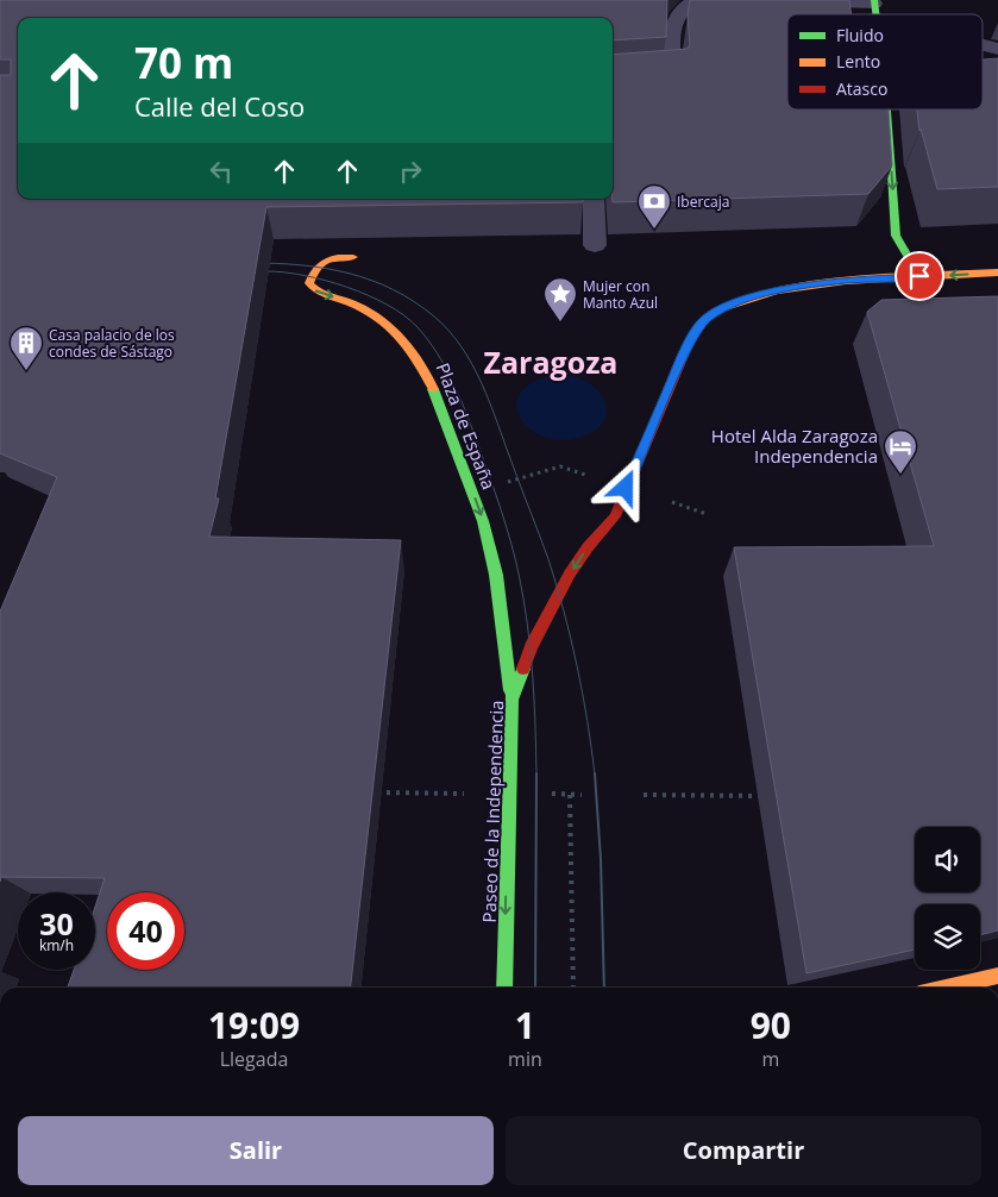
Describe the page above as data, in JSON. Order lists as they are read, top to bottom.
{
  "streets": {
    "street": ["Plaza de España", "Paseo de la Independencia"]
  },
  "crossings": [
    ["Plaza de España", "Paseo de la Independencia"]
  ],
  "one_way": ["Plaza de España", "Paseo de la Independencia"],
  "districts": ["Zaragoza"],
  "places": {
    "bank": ["Ibercaja"],
    "place": ["Mujer con Manto Azul"],
    "building": ["Casa palacio de los condes de Sástago"],
    "hotel": ["Hotel Alda Zaragoza Independencia"]
  },
  "legend": ["Fluido", "Lento", "Atasco"],
  "page": {
    "turn": ["70 m", "Calle del Coso"],
    "speed": "30 km/h",
    "limit": "40",
    "eta": [
      "19:09",
      "Llegada",
      "1",
      "min",
      "90",
      "m"
    ],
    "buttons": ["Salir", "Compartir"]
  }
}
